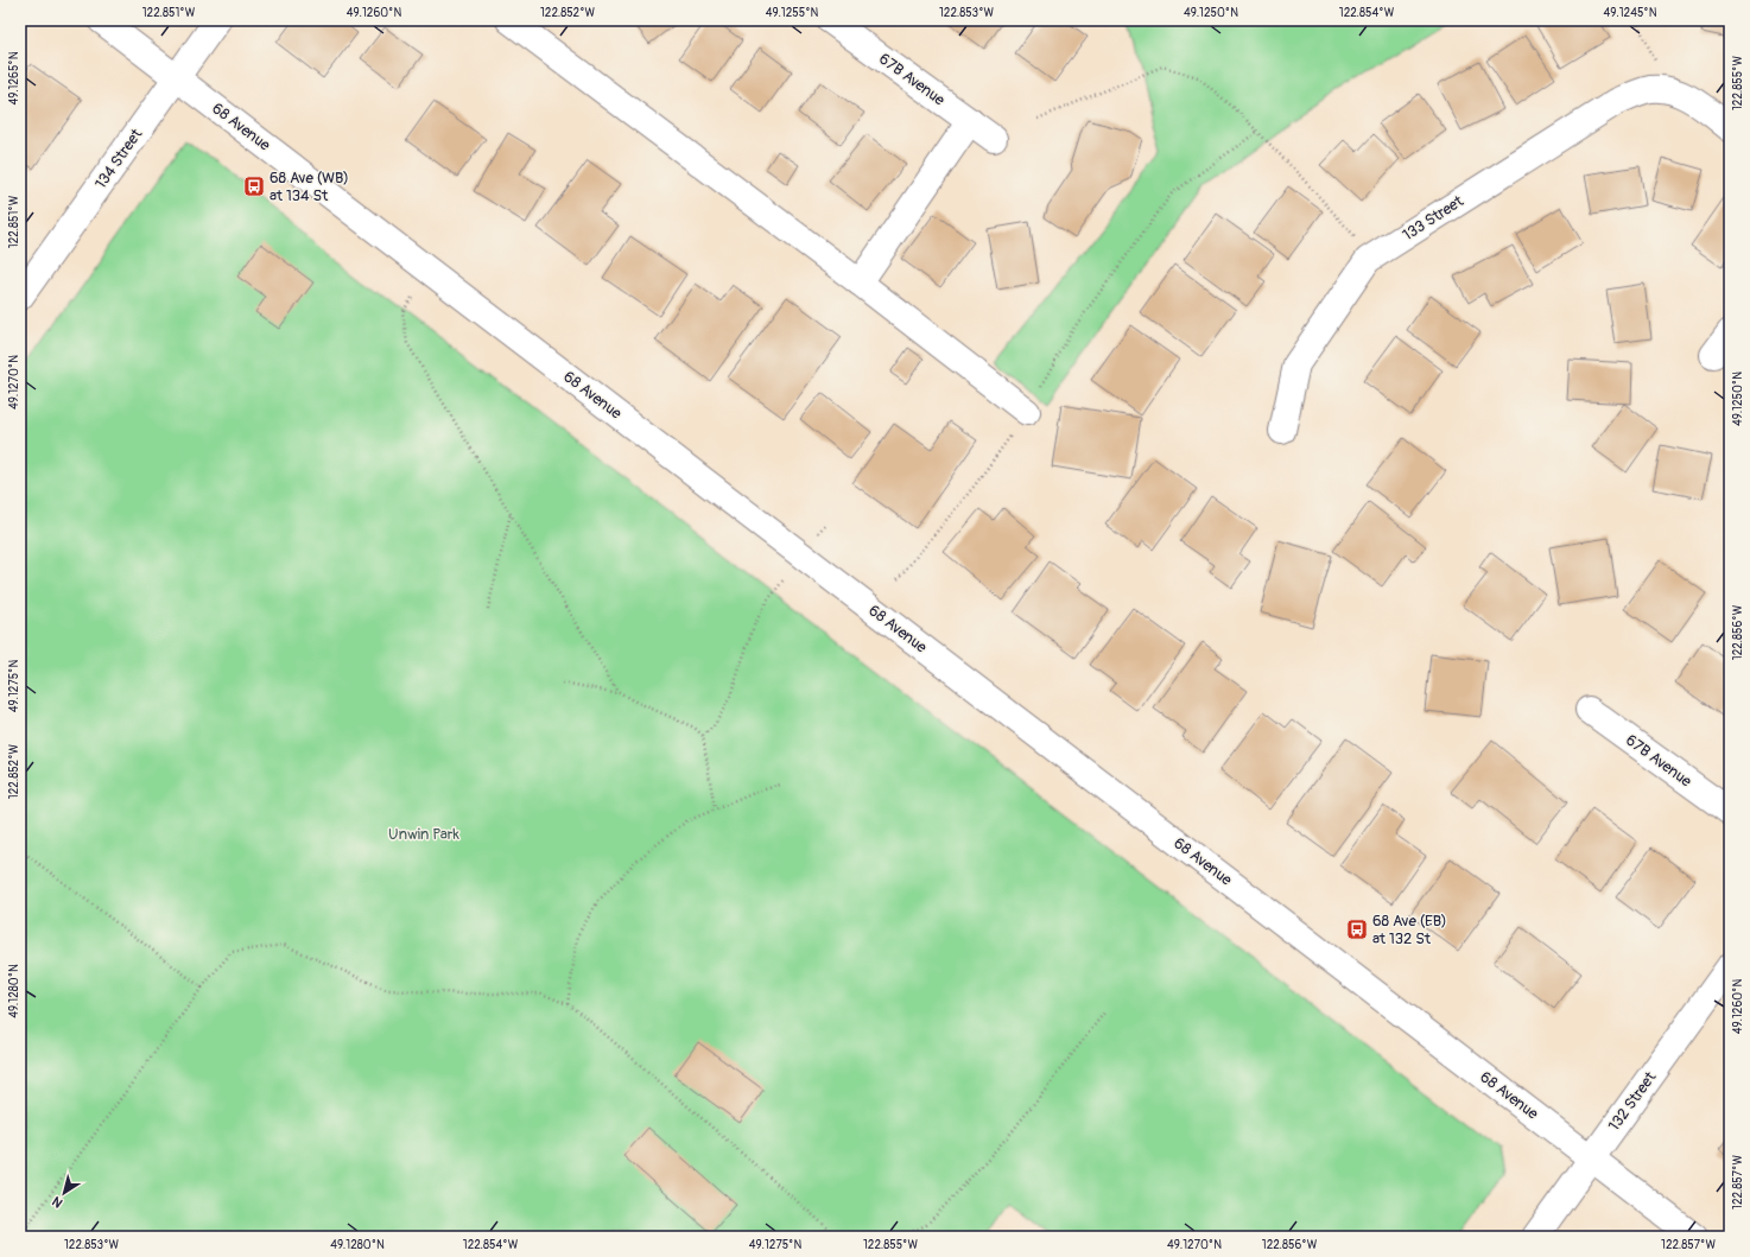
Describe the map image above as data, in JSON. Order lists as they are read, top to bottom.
{
  "streets": {
    "street": [
      "67B Avenue",
      "68 Avenue",
      "134 Street",
      "133 Street",
      "132 Street"
    ]
  },
  "crossings": [
    ["68 Avenue", "134 Street"],
    ["68 Avenue", "132 Street"]
  ],
  "parks": ["Unwin Park"],
  "places": {
    "bus stop": ["68 Ave (WB) at 134 St", "68 Ave (EB) at 132 St"]
  },
  "north": "bottom left",
  "coordinates": [
    "122.851°W",
    "49.1260°N",
    "122.852°W",
    "49.1255°N",
    "122.853°W",
    "49.1250°N",
    "122.854°W",
    "49.1245°N",
    "49.1265°N",
    "122.855°W",
    "49.1270°N",
    "122.856°W",
    "49.1275°N",
    "49.1280°N",
    "122.857°W"
  ]
}
